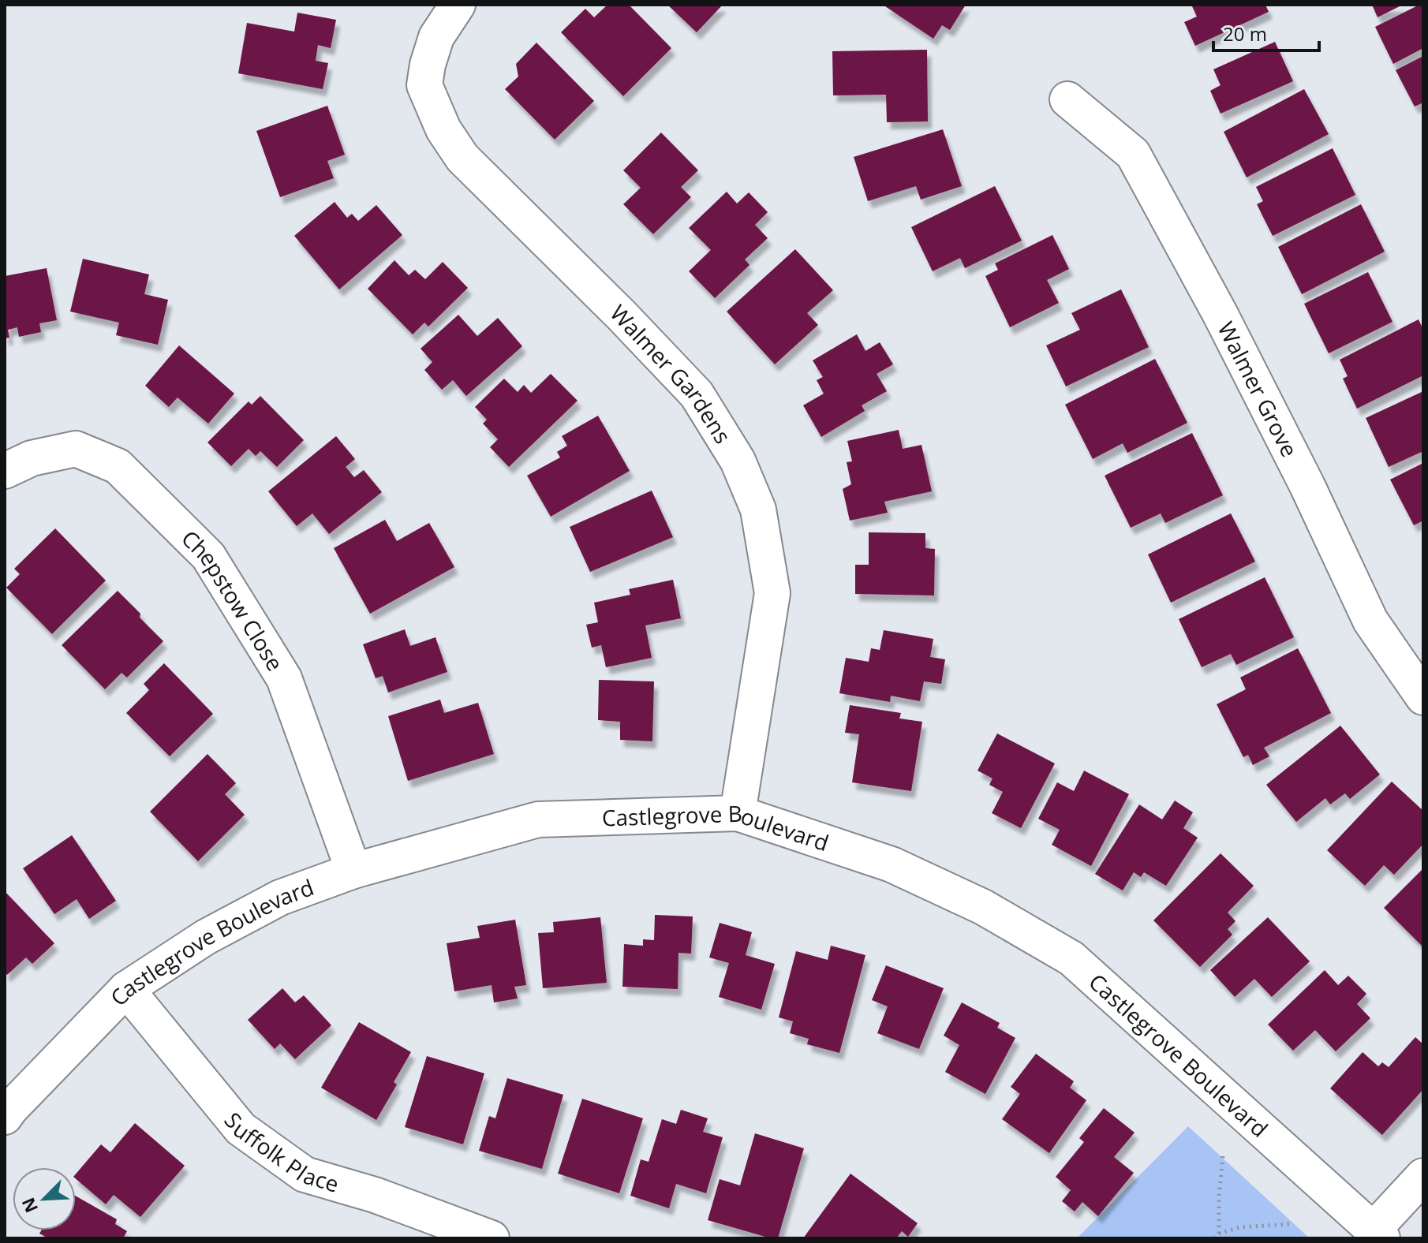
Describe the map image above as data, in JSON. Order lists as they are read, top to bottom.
{
  "streets": {
    "street": [
      "Walmer Gardens",
      "Walmer Grove",
      "Chepstow Close",
      "Castlegrove Boulevard",
      "Suffolk Place"
    ]
  },
  "crossings": [
    ["Walmer Gardens", "Castlegrove Boulevard"],
    ["Chepstow Close", "Castlegrove Boulevard"],
    ["Castlegrove Boulevard", "Suffolk Place"]
  ],
  "scale_bar": "20 m",
  "north": "bottom left"
}
